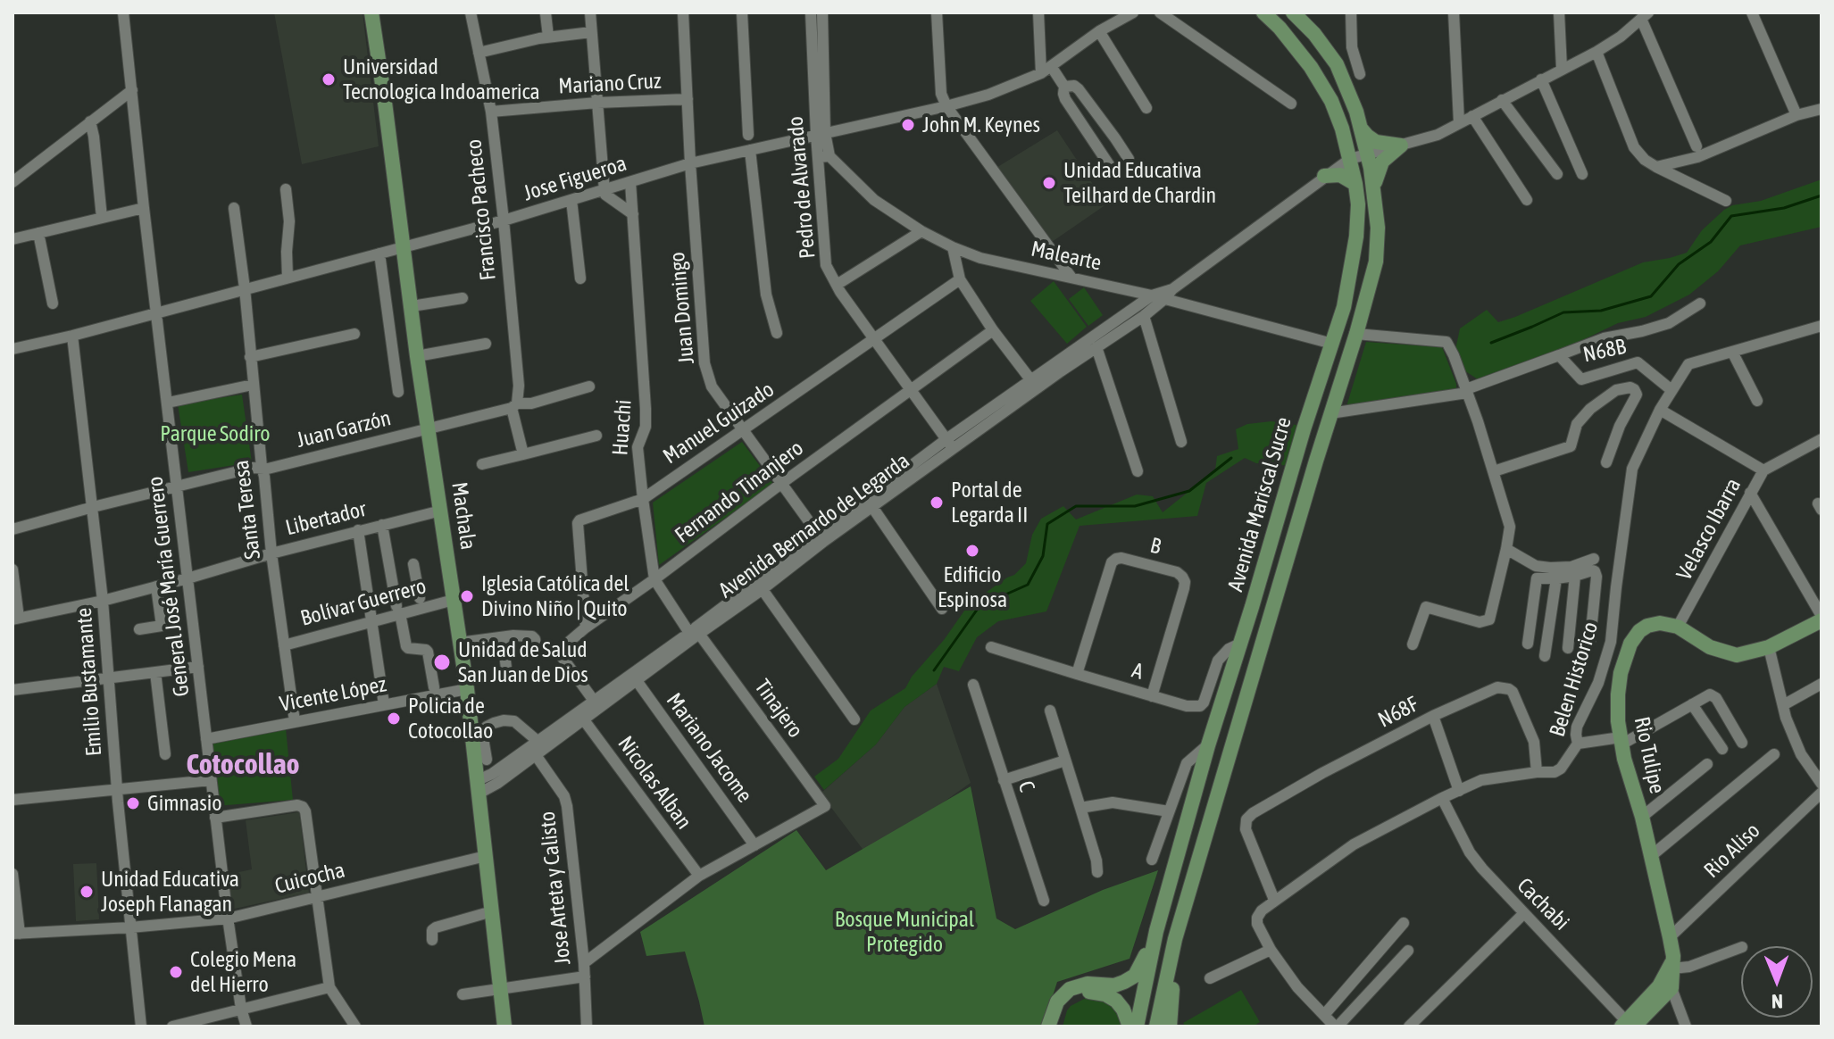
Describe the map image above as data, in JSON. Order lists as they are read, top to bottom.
{
  "streets": {
    "main road": ["Avenida Mariscal Sucre", "Machala", "Rio Tulipe"],
    "street": [
      "Mariano Cruz",
      "Jose Figueroa",
      "Pedro de Alvarado",
      "Francisco Pacheco",
      "Malearte",
      "Juan Domingo",
      "N68B",
      "Manuel Guizado",
      "Huachi",
      "Juan Garzón",
      "Fernando Tinanjero",
      "Santa Teresa",
      "Libertador",
      "Avenida Bernardo de Legarda",
      "Velasco Ibarra",
      "B",
      "General José María Guerrero",
      "Bolívar Guerrero",
      "A",
      "Belen Historico",
      "Emilio Bustamante",
      "Vicente López",
      "Tinajero",
      "N68F",
      "Mariano Jacome",
      "Nicolas Alban",
      "C",
      "Rio Aliso",
      "Cuicocha",
      "Jose Arteta y Calisto",
      "Cachabi"
    ]
  },
  "crossings": [
    ["Mariano Cruz", "Francisco Pacheco"],
    ["Mariano Cruz", "Juan Domingo"],
    ["Jose Figueroa", "Pedro de Alvarado"],
    ["Jose Figueroa", "Francisco Pacheco"],
    ["Jose Figueroa", "Juan Domingo"],
    ["Jose Figueroa", "Huachi"],
    ["Jose Figueroa", "Santa Teresa"],
    ["Jose Figueroa", "Machala"],
    ["Jose Figueroa", "General José María Guerrero"],
    ["Jose Figueroa", "Emilio Bustamante"],
    ["Pedro de Alvarado", "Malearte"],
    ["Pedro de Alvarado", "Manuel Guizado"],
    ["Pedro de Alvarado", "Fernando Tinanjero"],
    ["Pedro de Alvarado", "Avenida Bernardo de Legarda"],
    ["Francisco Pacheco", "Juan Garzón"],
    ["Malearte", "Avenida Mariscal Sucre"],
    ["Malearte", "Avenida Bernardo de Legarda"],
    ["Juan Domingo", "Manuel Guizado"],
    ["Juan Domingo", "Fernando Tinanjero"],
    ["Juan Domingo", "Avenida Bernardo de Legarda"],
    ["N68B", "Avenida Mariscal Sucre"],
    ["N68B", "Belen Historico"],
    ["Manuel Guizado", "Huachi"],
    ["Manuel Guizado", "Fernando Tinanjero"],
    ["Huachi", "Fernando Tinanjero"],
    ["Huachi", "Avenida Bernardo de Legarda"],
    ["Huachi", "Tinajero"],
    ["Juan Garzón", "Santa Teresa"],
    ["Juan Garzón", "Machala"],
    ["Juan Garzón", "General José María Guerrero"],
    ["Juan Garzón", "Emilio Bustamante"],
    ["Fernando Tinanjero", "Avenida Bernardo de Legarda"],
    ["Avenida Mariscal Sucre", "Avenida Bernardo de Legarda"],
    ["Avenida Mariscal Sucre", "A"],
    ["Santa Teresa", "Libertador"],
    ["Santa Teresa", "Bolívar Guerrero"],
    ["Santa Teresa", "Vicente López"],
    ["Machala", "Libertador"],
    ["Machala", "Avenida Bernardo de Legarda"],
    ["Machala", "Bolívar Guerrero"],
    ["Machala", "Vicente López"],
    ["Machala", "Cuicocha"],
    ["Libertador", "General José María Guerrero"],
    ["Libertador", "Emilio Bustamante"],
    ["Avenida Bernardo de Legarda", "Tinajero"],
    ["Avenida Bernardo de Legarda", "Mariano Jacome"],
    ["Avenida Bernardo de Legarda", "Nicolas Alban"],
    ["Avenida Bernardo de Legarda", "Jose Arteta y Calisto"],
    ["Velasco Ibarra", "Rio Tulipe"],
    ["B", "A"],
    ["General José María Guerrero", "Vicente López"],
    ["General José María Guerrero", "Cuicocha"],
    ["Belen Historico", "N68F"],
    ["Belen Historico", "Cachabi"],
    ["Emilio Bustamante", "Cuicocha"],
    ["Tinajero", "Mariano Jacome"],
    ["Rio Tulipe", "Rio Aliso"]
  ],
  "districts": ["Cotocollao"],
  "parks": ["Parque Sodiro", "Bosque Municipal Protegido"],
  "places": [
    "Universidad Tecnologica Indoamerica",
    "John M. Keynes",
    "Unidad Educativa Teilhard de Chardin",
    "Portal de Legarda II",
    "Edificio Espinosa",
    "Iglesia Católica del Divino Niño | Quito",
    "Unidad de Salud San Juan de Dios",
    "Policia de Cotocollao",
    "Gimnasio",
    "Unidad Educativa Joseph Flanagan",
    "Colegio Mena del Hierro"
  ],
  "north": "bottom"
}
